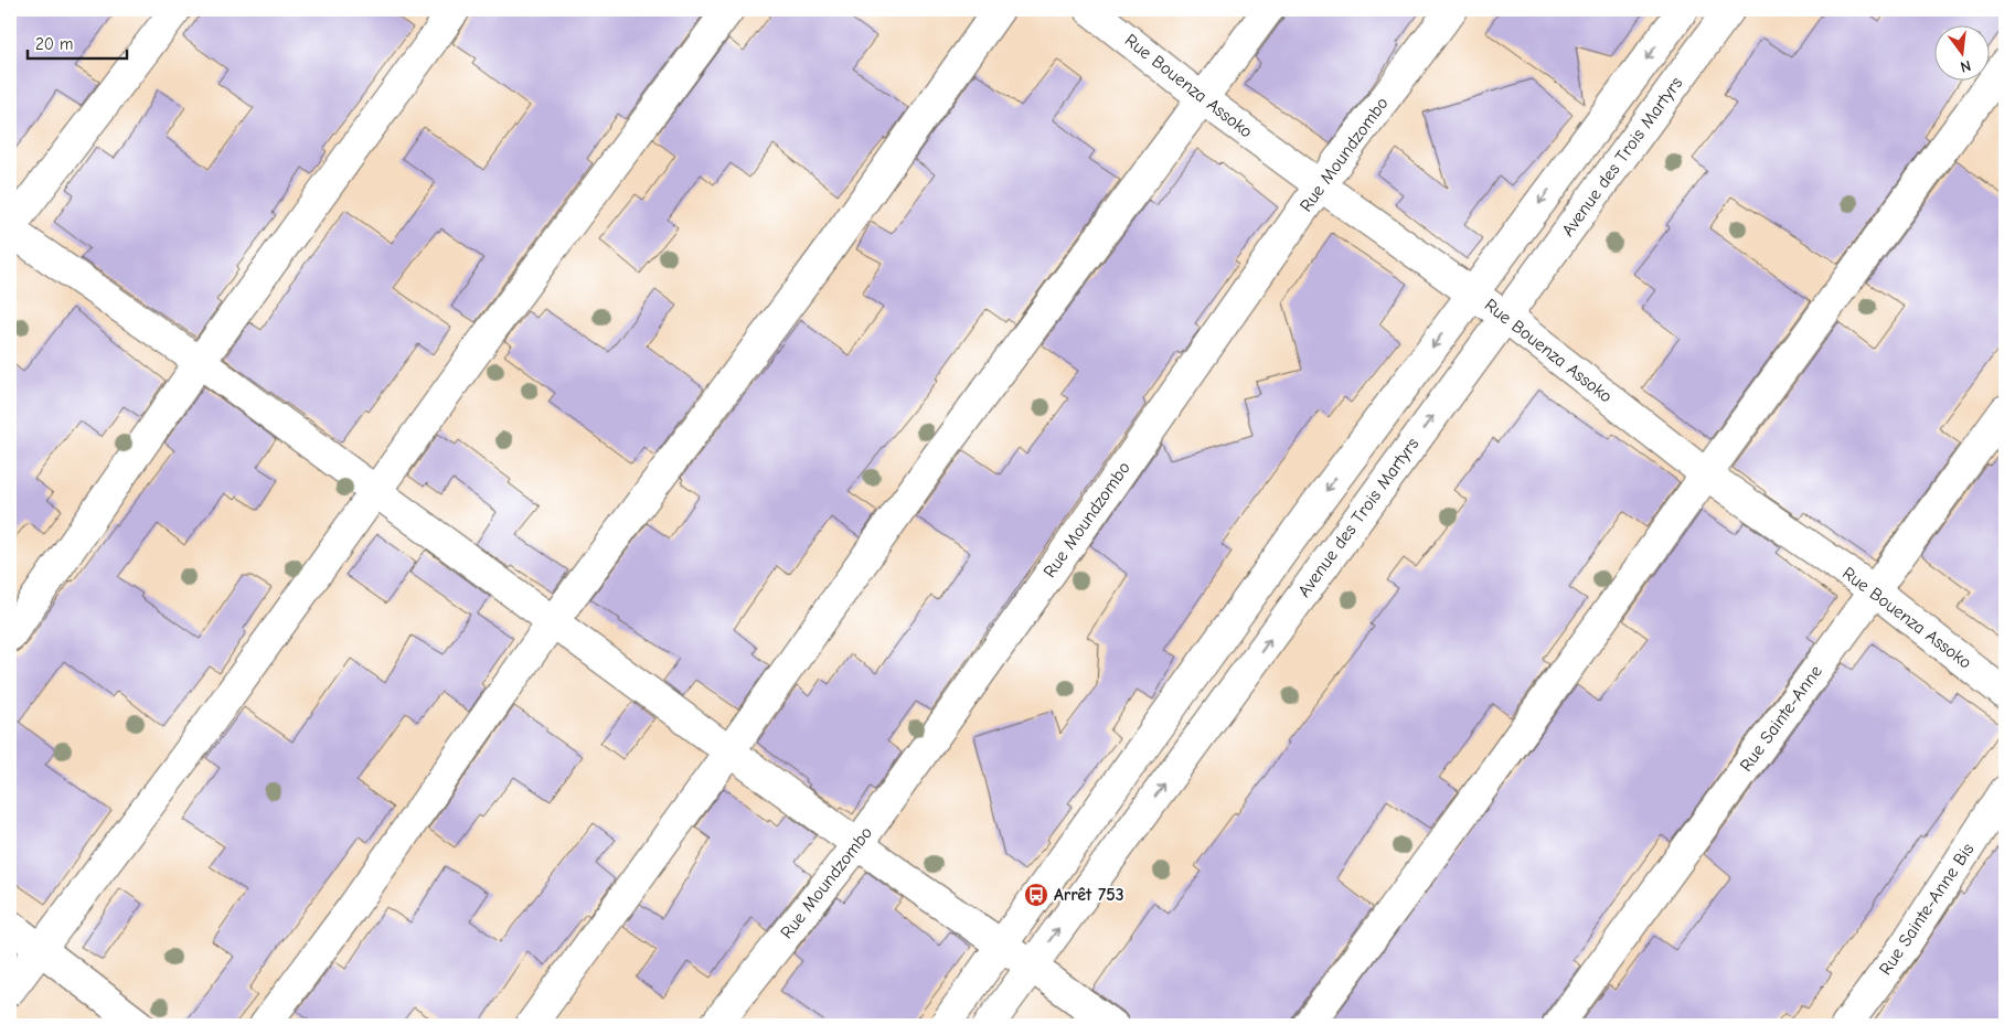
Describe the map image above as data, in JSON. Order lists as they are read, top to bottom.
{
  "streets": {
    "street": [
      "Rue Bouenza Assoko",
      "Rue Moundzombo",
      "Avenue des Trois Martyrs",
      "Rue Sainte-Anne",
      "Rue Sainte-Anne Bis"
    ]
  },
  "crossings": [
    ["Rue Bouenza Assoko", "Rue Moundzombo"],
    ["Rue Bouenza Assoko", "Avenue des Trois Martyrs"],
    ["Rue Bouenza Assoko", "Rue Sainte-Anne"]
  ],
  "places": {
    "bus stop": ["Arrêt 753"]
  },
  "scale_bar": "20 m",
  "north": "bottom"
}
